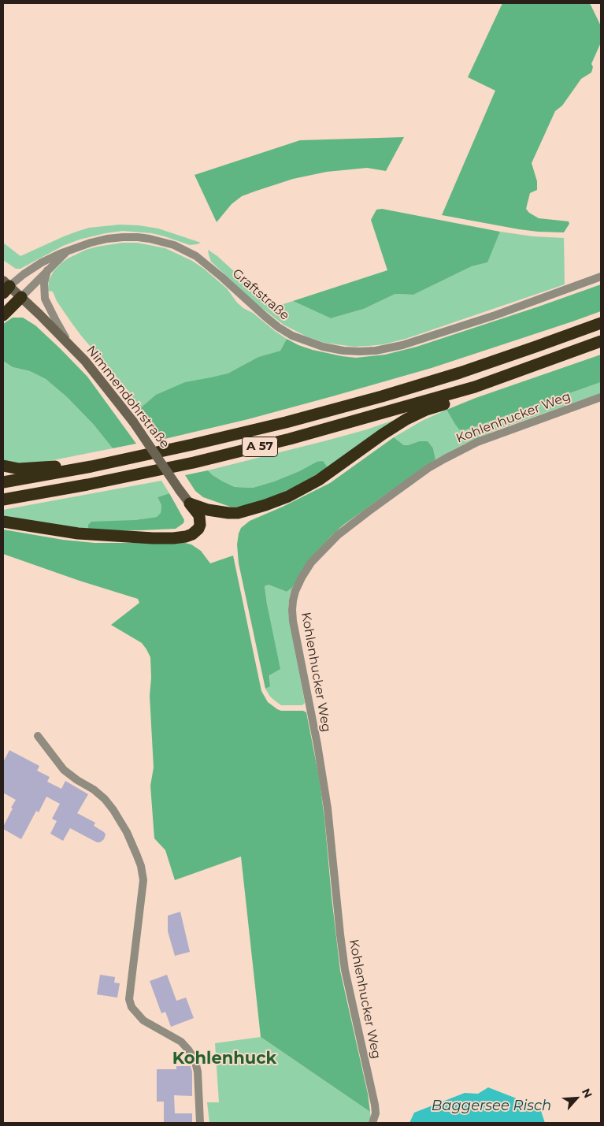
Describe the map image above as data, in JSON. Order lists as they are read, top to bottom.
{
  "streets": {
    "highway": ["A 57"],
    "street": ["Graftstraße", "Nimmendohrstraße", "Kohlenhucker Weg"]
  },
  "crossings": [
    ["Graftstraße", "Nimmendohrstraße"]
  ],
  "districts": ["Kohlenhuck"],
  "water": ["Baggersee Risch"],
  "north": "top right"
}
